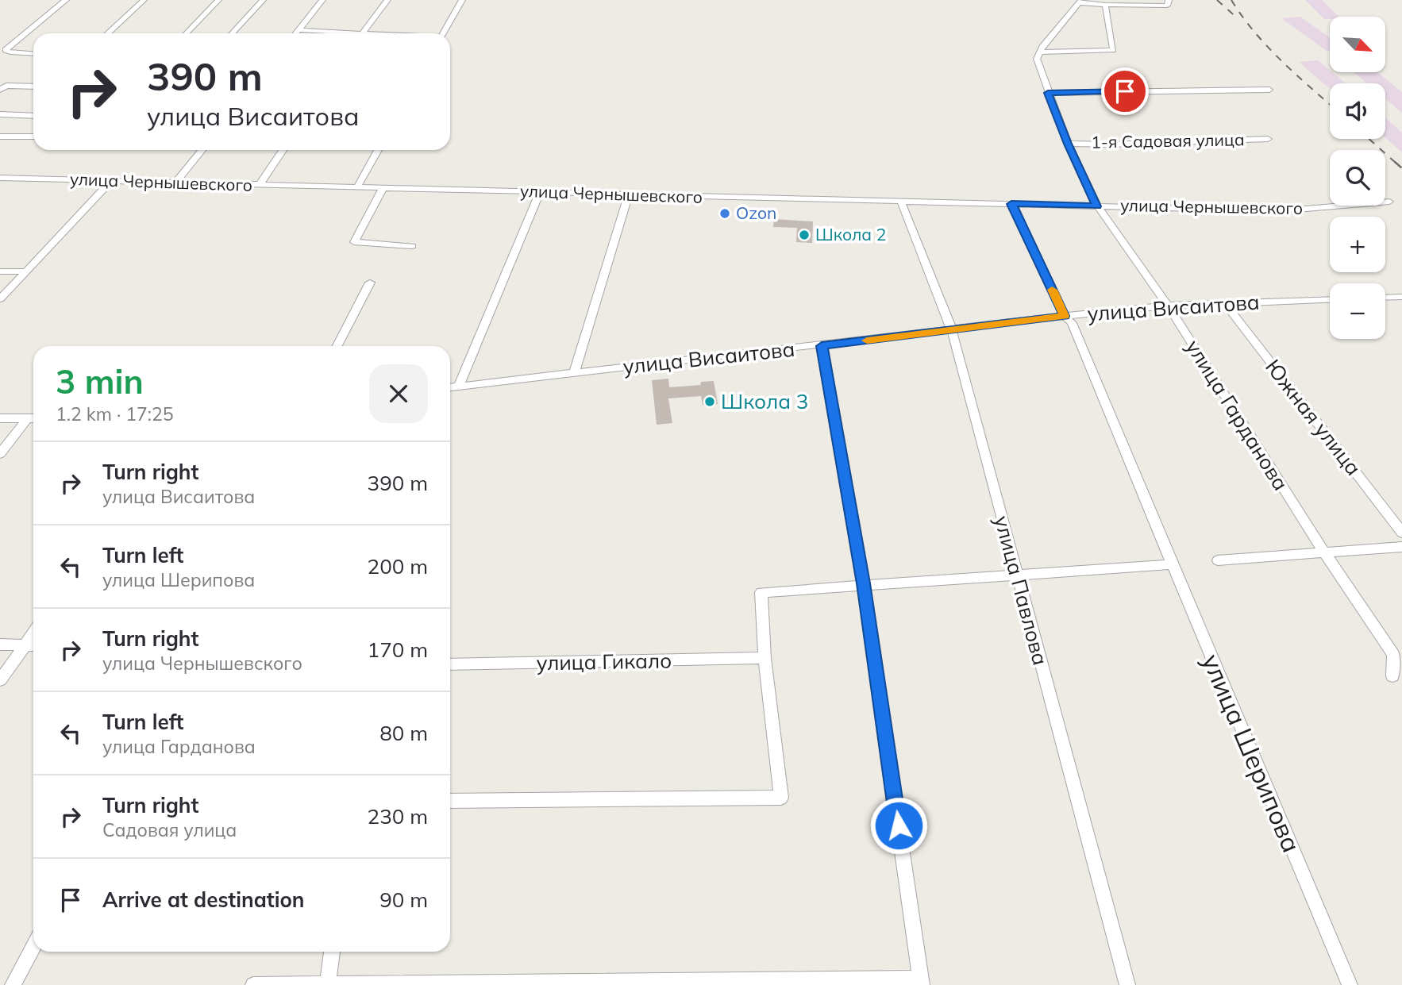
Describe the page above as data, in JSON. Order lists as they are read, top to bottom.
{
  "streets": {
    "street": [
      "1-я Садовая улица",
      "улица Чернышевского",
      "улица Висаитова",
      "улица Гарданова",
      "Южная улица",
      "улица Павлова",
      "улица Гикало",
      "улица Шерипова"
    ]
  },
  "crossings": [
    ["1-я Садовая улица", "улица Гарданова"],
    ["улица Чернышевского", "улица Гарданова"],
    ["улица Чернышевского", "улица Павлова"],
    ["улица Чернышевского", "улица Шерипова"],
    ["улица Висаитова", "улица Гарданова"],
    ["улица Висаитова", "Южная улица"],
    ["улица Висаитова", "улица Павлова"],
    ["улица Висаитова", "улица Шерипова"]
  ],
  "places": ["Ozon", "Школа 2", "Школа 3"],
  "north": "bottom right",
  "page": {
    "map_buttons": ["+", "−"],
    "turn": ["390 m", "улица Висаитова"],
    "heading": ["3 min", "1.2 km · 17:25"],
    "list": [
      {
        "name": "Turn right",
        "note": "улица Висаитова",
        "value": "390 m"
      },
      {
        "name": "Turn left",
        "note": "улица Шерипова",
        "value": "200 m"
      },
      {
        "name": "Turn right",
        "note": "улица Чернышевского",
        "value": "170 m"
      },
      {
        "name": "Turn left",
        "note": "улица Гарданова",
        "value": "80 m"
      },
      {
        "name": "Turn right",
        "note": "Садовая улица",
        "value": "230 m"
      },
      {
        "name": "Arrive at destination",
        "value": "90 m"
      }
    ]
  }
}
